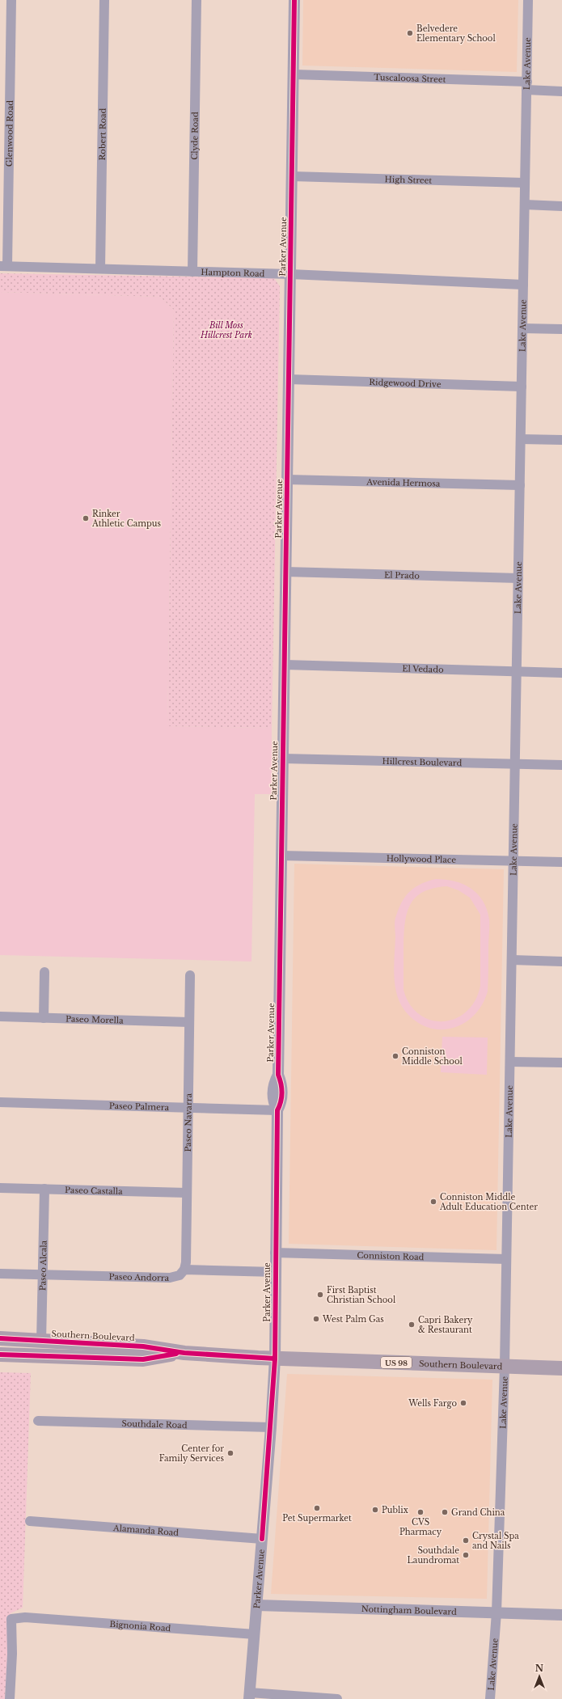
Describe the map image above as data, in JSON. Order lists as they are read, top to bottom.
{
  "streets": {
    "main road": ["Southern Boulevard", "US 98"],
    "street": [
      "Lake Avenue",
      "Tuscaloosa Street",
      "Glenwood Road",
      "Robert Road",
      "Clyde Road",
      "High Street",
      "Parker Avenue",
      "Hampton Road",
      "Ridgewood Drive",
      "Avenida Hermosa",
      "El Prado",
      "El Vedado",
      "Hillcrest Boulevard",
      "Hollywood Place",
      "Paseo Morella",
      "Paseo Palmera",
      "Paseo Navarra",
      "Paseo Castalla",
      "Conniston Road",
      "Paseo Alcala",
      "Paseo Andorra",
      "Southdale Road",
      "Alamanda Road",
      "Nottingham Boulevard",
      "Bignonia Road"
    ]
  },
  "crossings": [
    ["Lake Avenue", "Tuscaloosa Street"],
    ["Lake Avenue", "High Street"],
    ["Lake Avenue", "Hampton Road"],
    ["Lake Avenue", "Ridgewood Drive"],
    ["Lake Avenue", "Avenida Hermosa"],
    ["Lake Avenue", "El Prado"],
    ["Lake Avenue", "El Vedado"],
    ["Lake Avenue", "Hillcrest Boulevard"],
    ["Lake Avenue", "Hollywood Place"],
    ["Lake Avenue", "Conniston Road"],
    ["Lake Avenue", "Southern Boulevard"],
    ["Lake Avenue", "Nottingham Boulevard"],
    ["Tuscaloosa Street", "Parker Avenue"],
    ["Glenwood Road", "Hampton Road"],
    ["Robert Road", "Hampton Road"],
    ["Clyde Road", "Hampton Road"],
    ["High Street", "Parker Avenue"],
    ["Parker Avenue", "Hampton Road"],
    ["Parker Avenue", "Ridgewood Drive"],
    ["Parker Avenue", "Avenida Hermosa"],
    ["Parker Avenue", "El Prado"],
    ["Parker Avenue", "El Vedado"],
    ["Parker Avenue", "Hillcrest Boulevard"],
    ["Parker Avenue", "Hollywood Place"],
    ["Parker Avenue", "Paseo Palmera"],
    ["Parker Avenue", "Conniston Road"],
    ["Parker Avenue", "Southern Boulevard"],
    ["Parker Avenue", "Southdale Road"],
    ["Parker Avenue", "Alamanda Road"],
    ["Parker Avenue", "Nottingham Boulevard"],
    ["Parker Avenue", "Bignonia Road"],
    ["Paseo Morella", "Paseo Navarra"],
    ["Paseo Palmera", "Paseo Navarra"],
    ["Paseo Navarra", "Paseo Castalla"],
    ["Paseo Navarra", "Paseo Andorra"],
    ["Paseo Castalla", "Paseo Alcala"],
    ["Paseo Alcala", "Paseo Andorra"],
    ["Paseo Alcala", "Southern Boulevard"]
  ],
  "parks": ["Bill Moss Hillcrest Park"],
  "places": [
    "Belvedere Elementary School",
    "Rinker Athletic Campus",
    "Conniston Middle School",
    "Conniston Middle Adult Education Center",
    "First Baptist Christian School",
    "West Palm Gas",
    "Capri Bakery & Restaurant",
    "Wells Fargo",
    "Center for Family Services",
    "Pet Supermarket",
    "Publix",
    "CVS Pharmacy",
    "Grand China",
    "Crystal Spa and Nails",
    "Southdale Laundromat"
  ],
  "north": "top"
}
